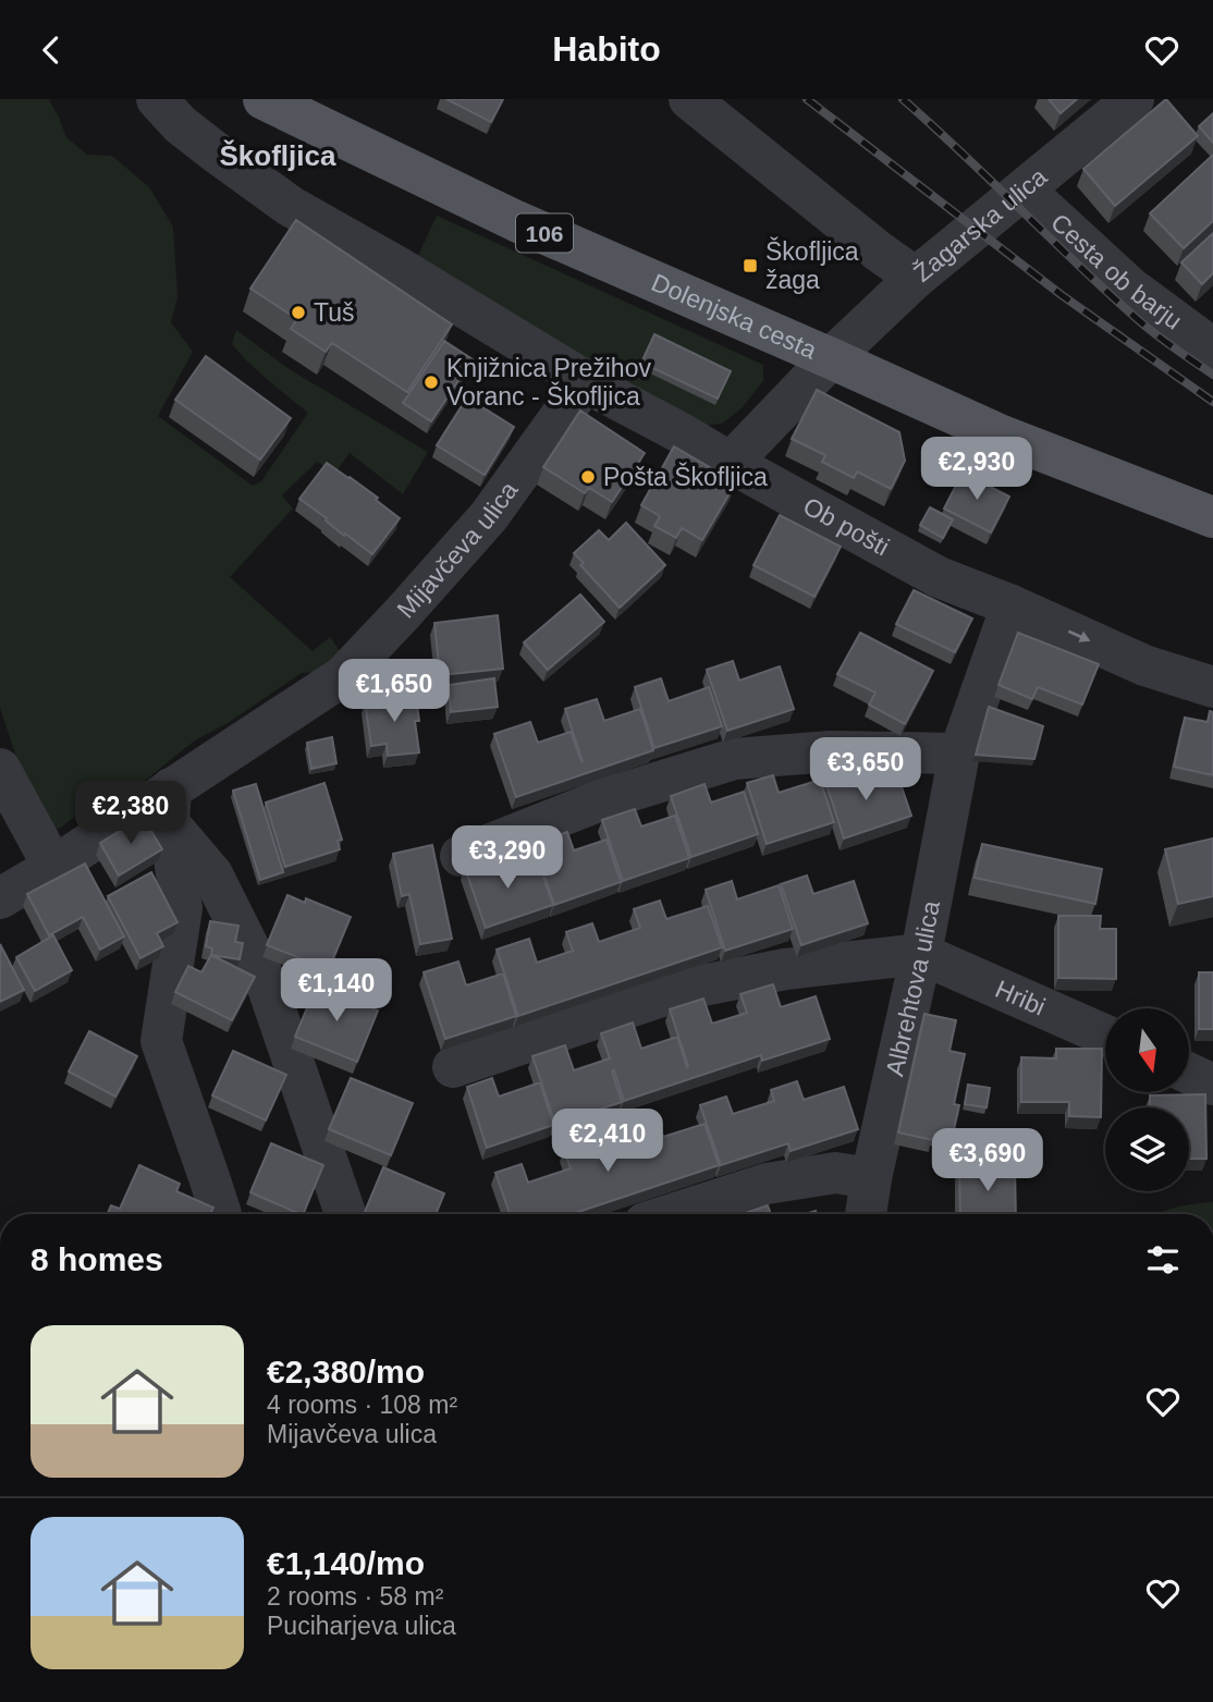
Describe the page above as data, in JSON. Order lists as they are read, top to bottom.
{
  "streets": {
    "main road": ["106", "Dolenjska cesta"],
    "street": [
      "Žagarska ulica",
      "Cesta ob barju",
      "Ob pošti",
      "Mijavčeva ulica",
      "Albrehtova ulica",
      "Hribi"
    ]
  },
  "crossings": [
    ["Žagarska ulica", "Cesta ob barju"],
    ["Žagarska ulica", "Dolenjska cesta"],
    ["Žagarska ulica", "Ob pošti"],
    ["Ob pošti", "Mijavčeva ulica"],
    ["Ob pošti", "Albrehtova ulica"],
    ["Albrehtova ulica", "Hribi"]
  ],
  "districts": ["Škofljica"],
  "places": {
    "transit": ["Škofljica žaga"],
    "other": ["Tuš", "Knjižnica Prežihov Voranc - Škofljica", "Pošta Škofljica"]
  },
  "north": "bottom",
  "page": {
    "header": "Habito",
    "price": [
      "€2,930",
      "€1,650",
      "€3,650",
      "€2,380",
      "€3,290",
      "€1,140",
      "€2,410",
      "€3,690"
    ],
    "heading": "8 homes",
    "list": [
      {
        "name": "€2,380/mo",
        "note": "4 rooms · 108 m² · Mijavčeva ulica"
      },
      {
        "name": "€1,140/mo",
        "note": "2 rooms · 58 m² · Puciharjeva ulica"
      }
    ]
  }
}
